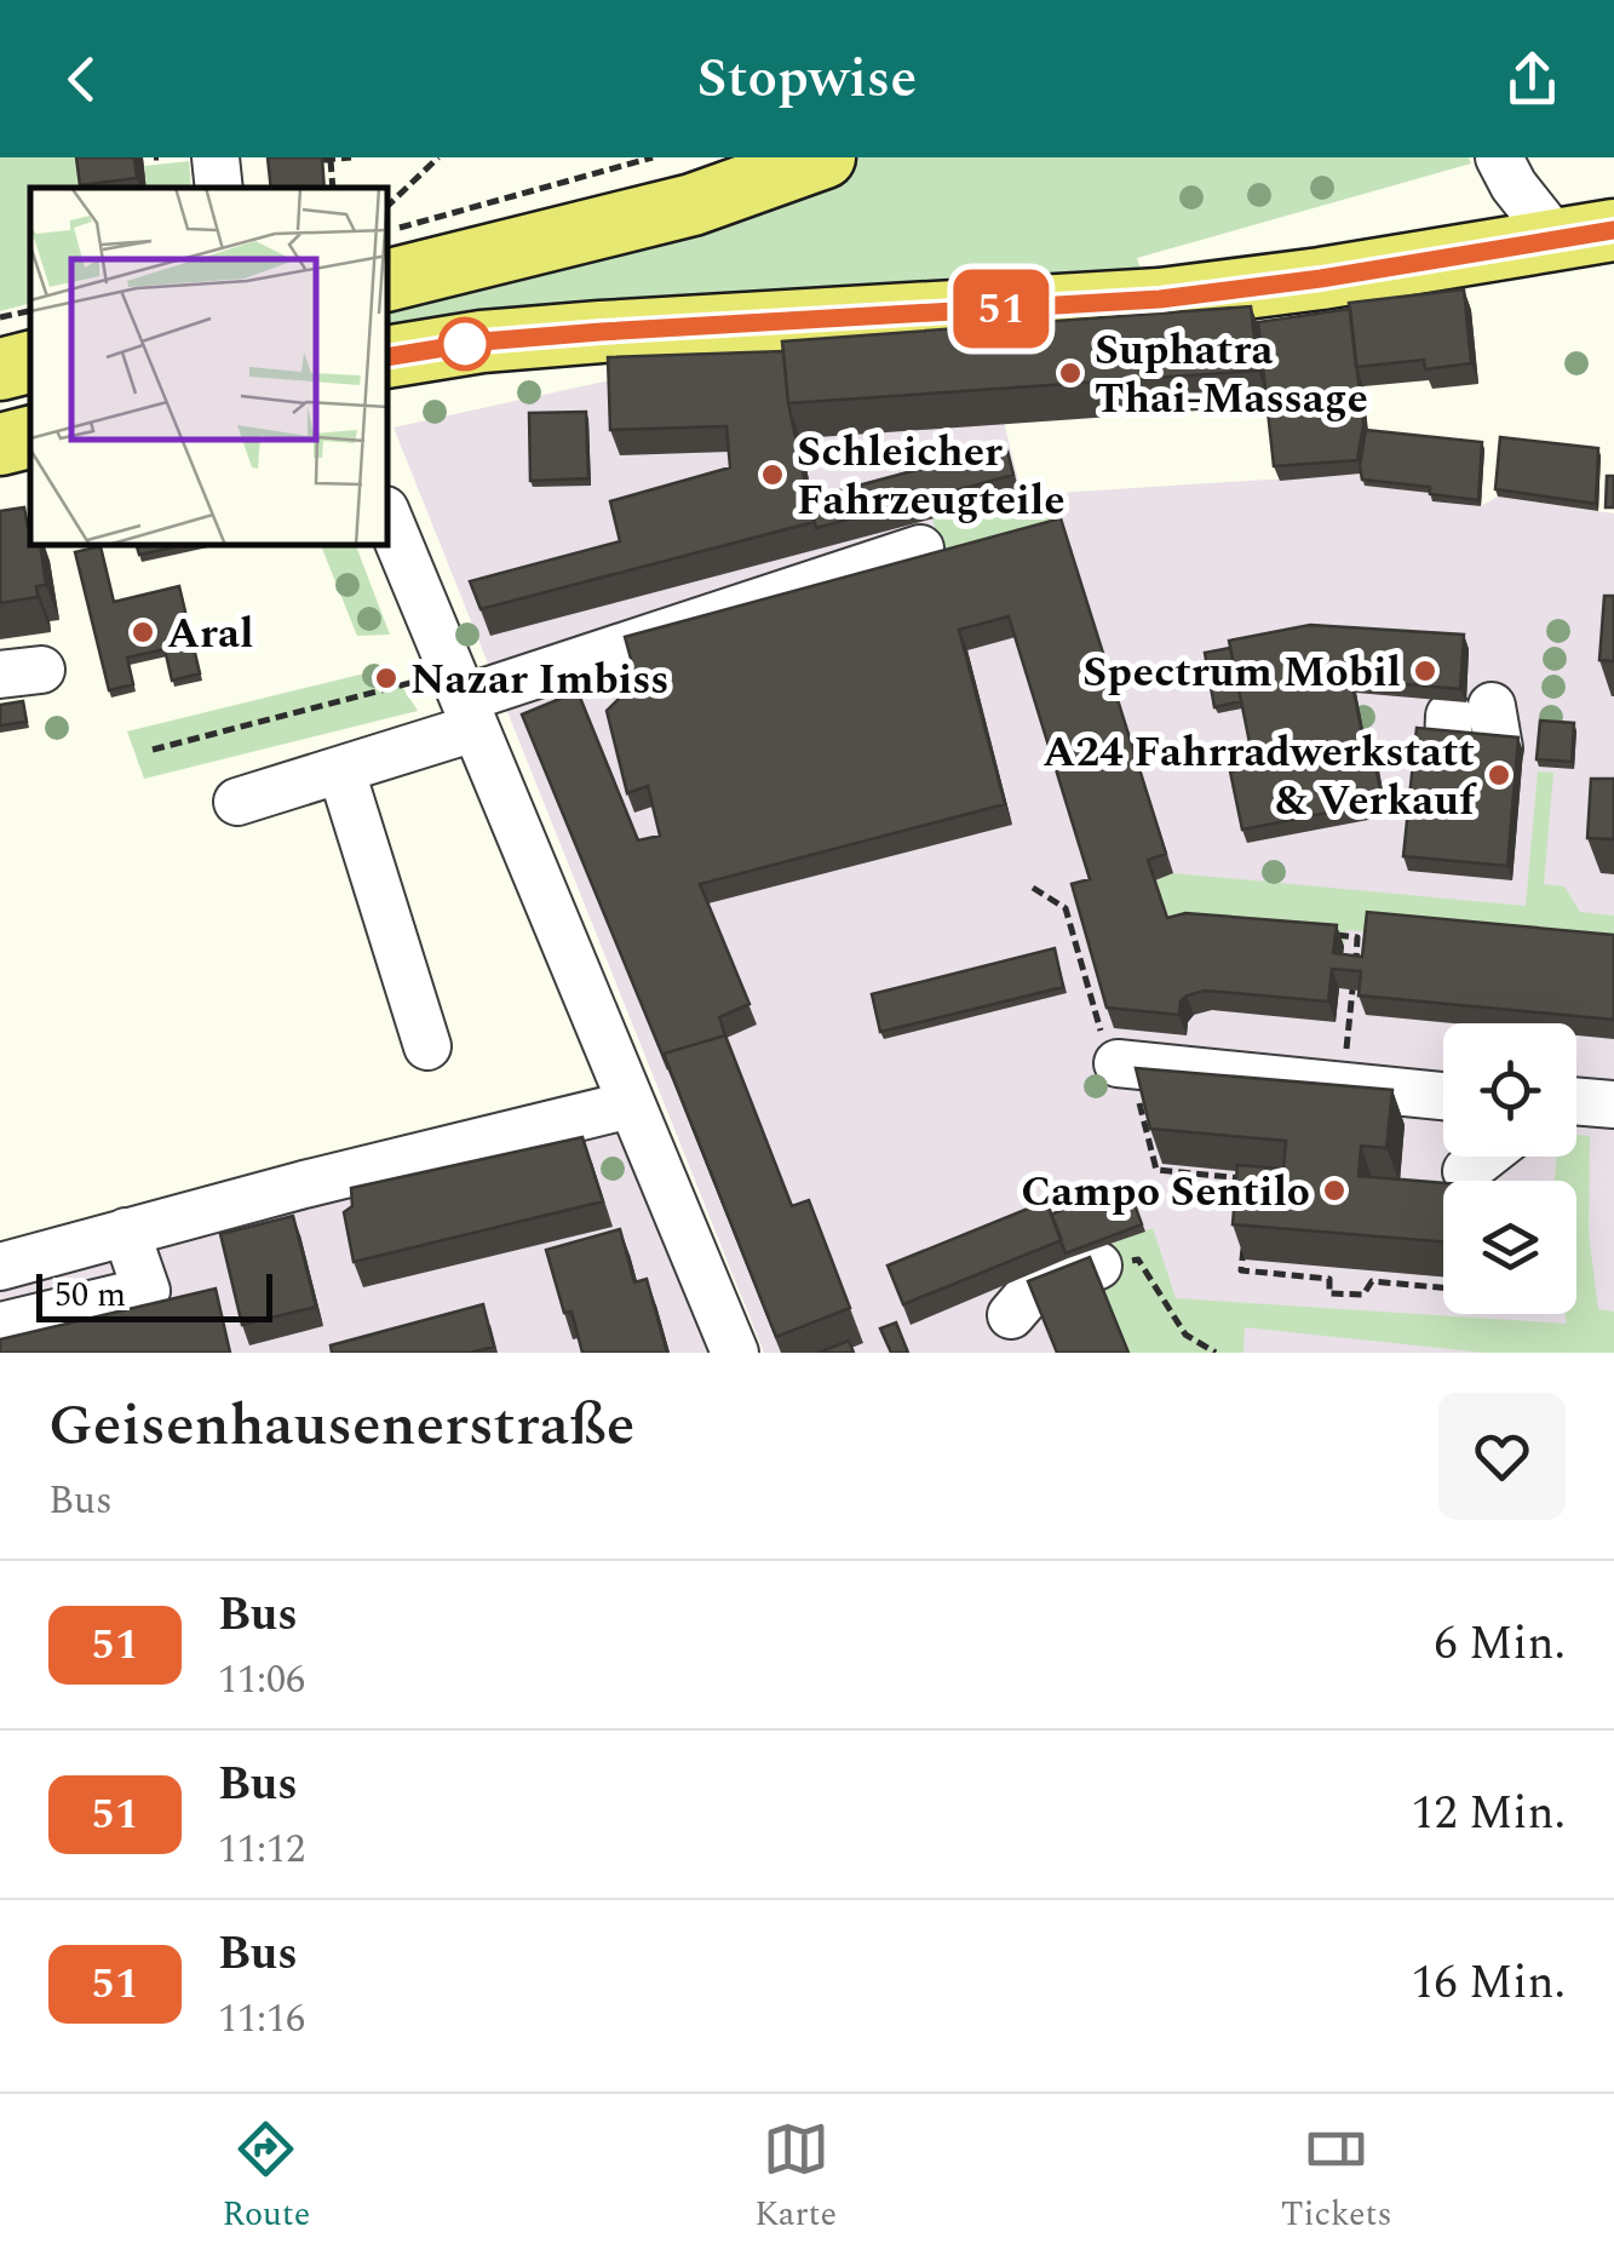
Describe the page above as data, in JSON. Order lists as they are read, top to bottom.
{
  "places": [
    "Suphatra Thai-Massage",
    "Schleicher Fahrzeugteile",
    "Aral",
    "Spectrum Mobil",
    "Nazar Imbiss",
    "A24 Fahrradwerkstatt & Verkauf",
    "Campo Sentilo"
  ],
  "lines": ["bus line 51"],
  "scale_bar": "50 m",
  "page": {
    "header": "Stopwise",
    "on_map": "51",
    "scale": "50 m",
    "heading": ["Geisenhausenerstraße", "Bus"],
    "list": [
      {
        "mark": "51",
        "name": "Bus",
        "note": "11:06",
        "value": "6 Min."
      },
      {
        "mark": "51",
        "name": "Bus",
        "note": "11:12",
        "value": "12 Min."
      },
      {
        "mark": "51",
        "name": "Bus",
        "note": "11:16",
        "value": "16 Min."
      }
    ],
    "tabs": ["Route", "Karte", "Tickets"]
  }
}
